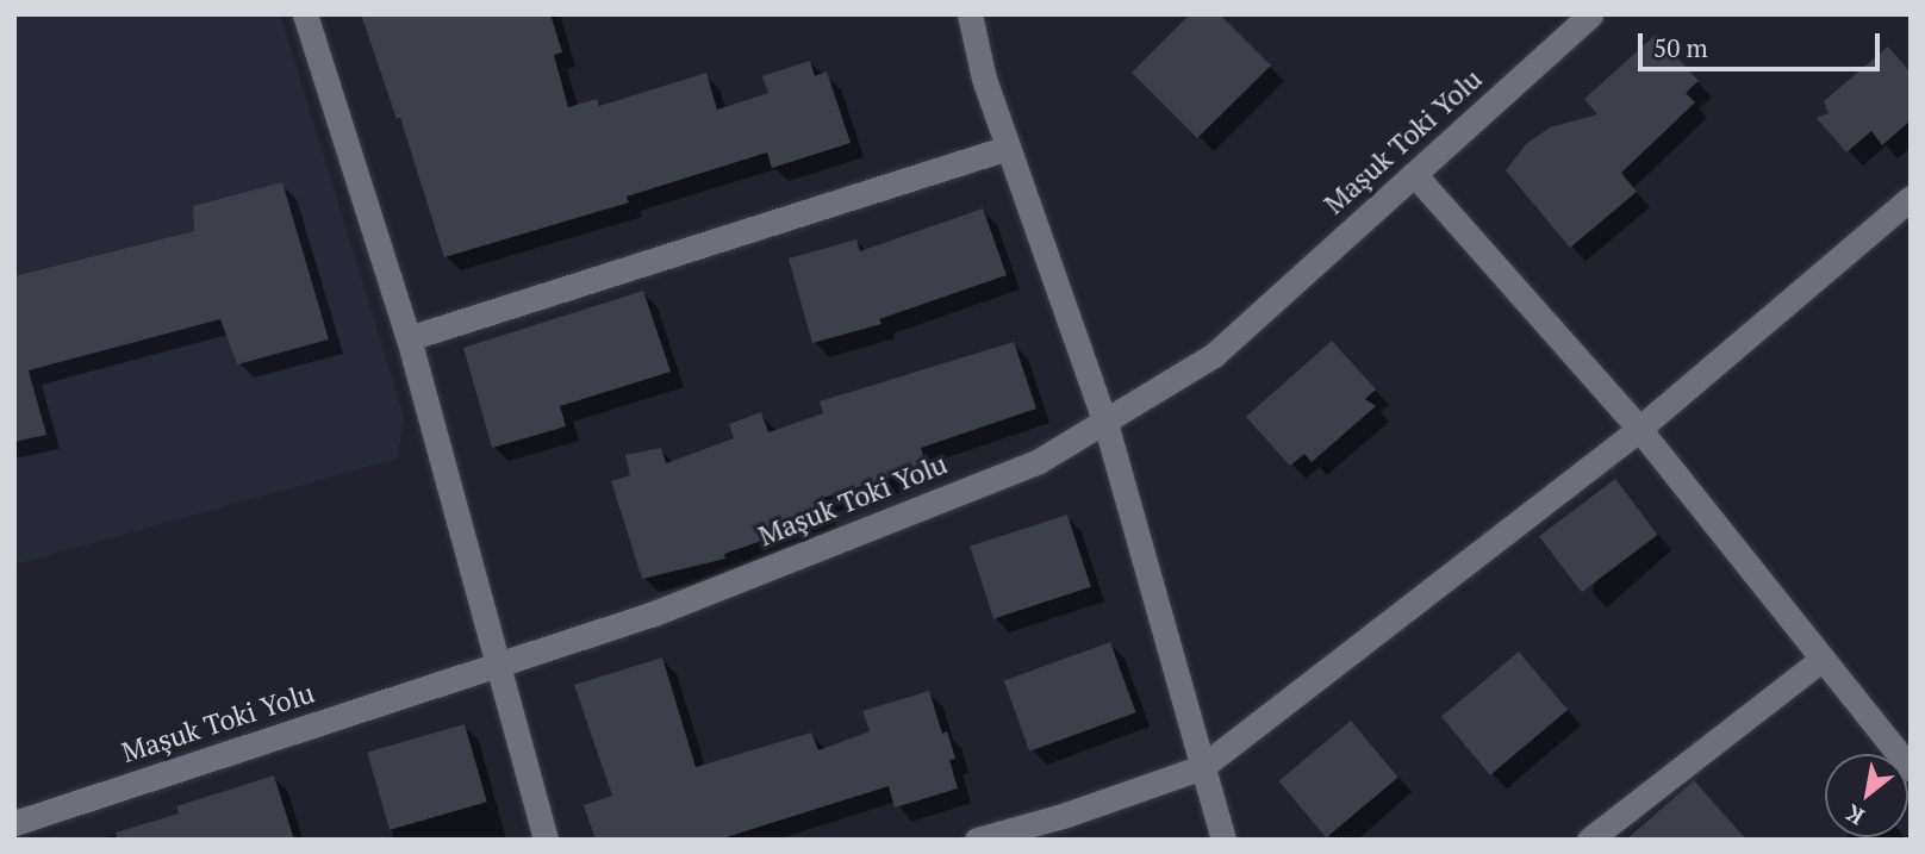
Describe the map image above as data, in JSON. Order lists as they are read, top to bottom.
{
  "streets": {
    "street": ["Maşuk Toki Yolu"]
  },
  "scale_bar": "50 m",
  "north": "bottom left"
}
